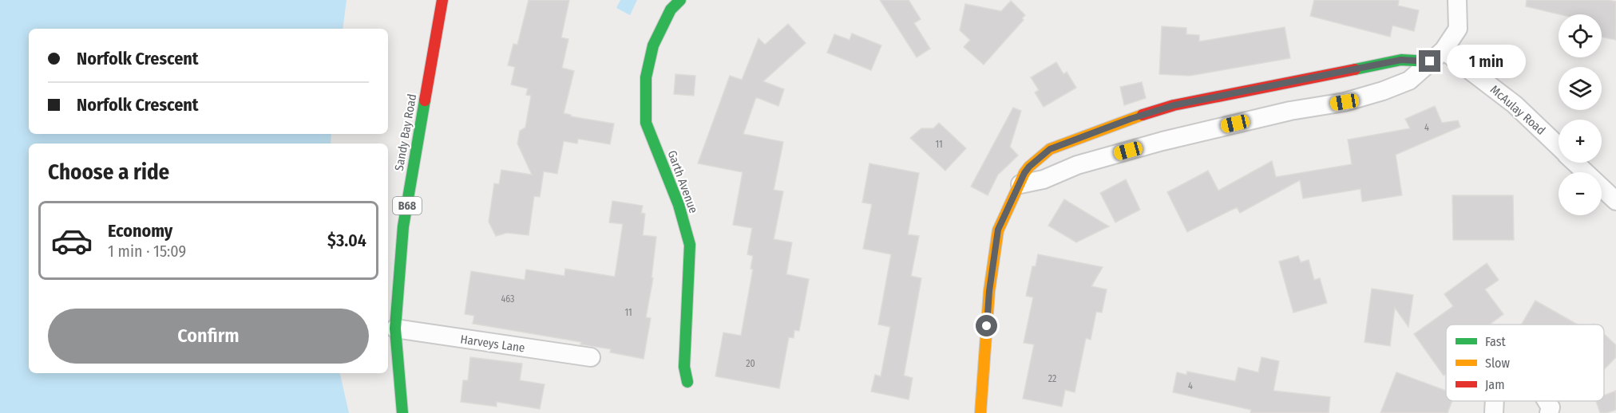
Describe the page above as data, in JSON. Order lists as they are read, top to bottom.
{
  "streets": {
    "street": [
      "McAulay Road",
      "Sandy Bay Road",
      "Garth Avenue",
      "B68",
      "Harveys Lane"
    ]
  },
  "crossings": [
    ["Sandy Bay Road", "Harveys Lane"]
  ],
  "house_numbers": [
    "4",
    "11",
    "463",
    "11",
    "20",
    "22",
    "4"
  ],
  "legend": ["Fast", "Slow", "Jam"],
  "page": {
    "map_buttons": ["+", "−"],
    "banner": ["Norfolk Crescent", "Norfolk Crescent"],
    "bubble": "1 min",
    "heading": "Choose a ride",
    "list": [
      {
        "name": "Economy",
        "note": "1 min · 15:09",
        "value": "$3.04"
      }
    ],
    "buttons": "Confirm"
  }
}
